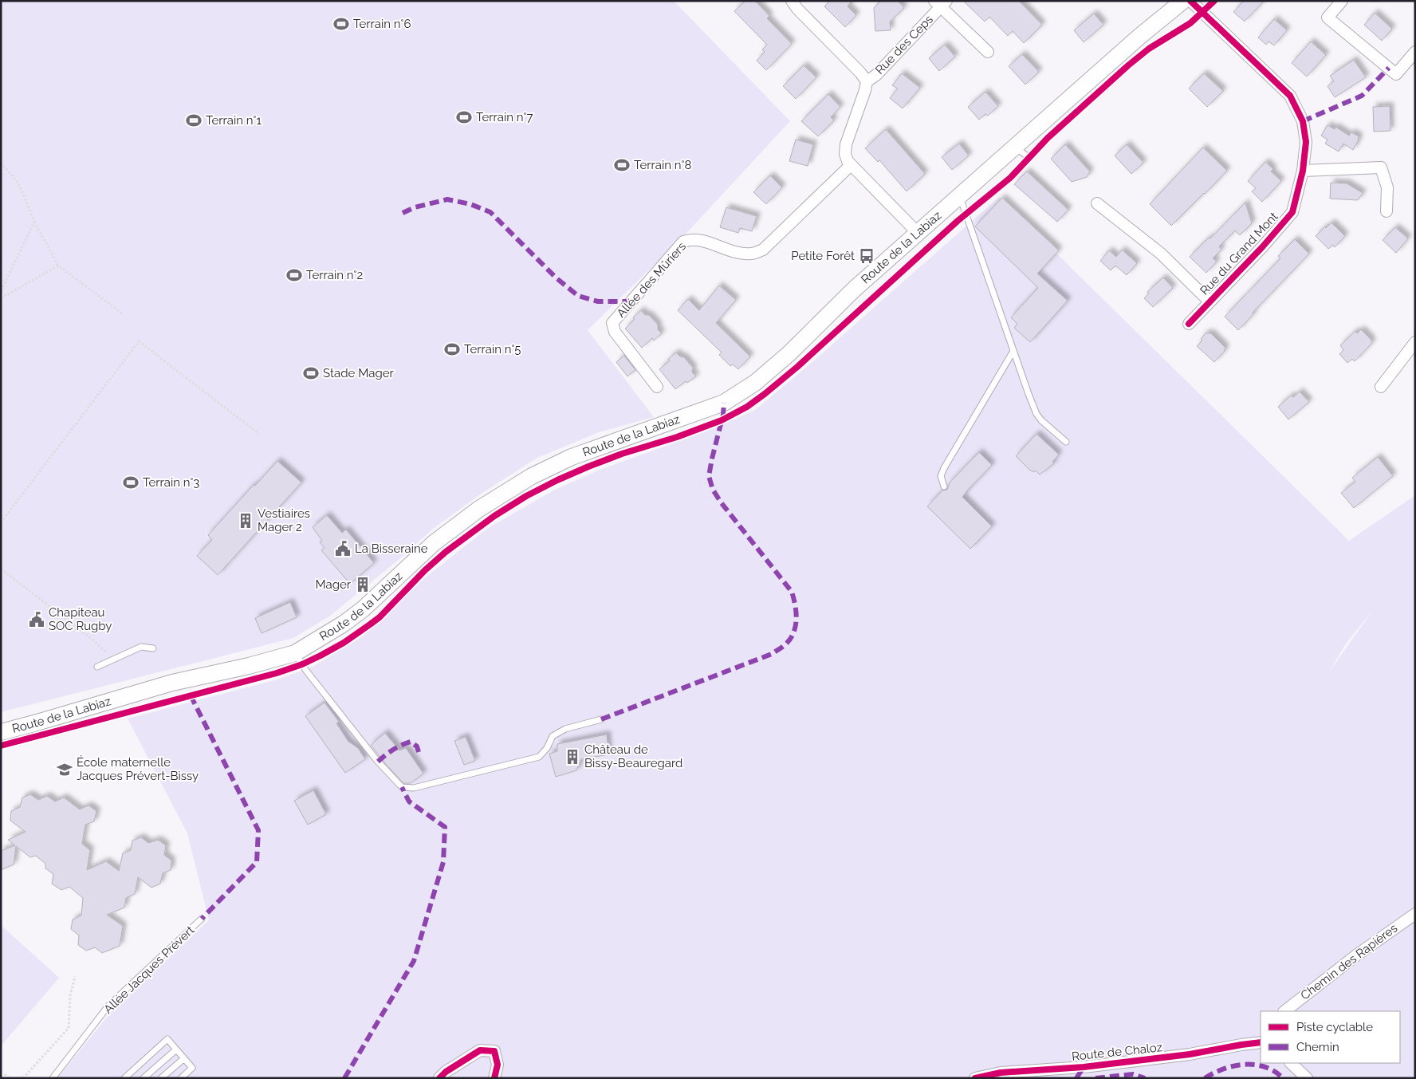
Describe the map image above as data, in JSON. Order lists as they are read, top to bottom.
{
  "streets": {
    "main road": ["Route de la Labiaz"],
    "street": [
      "Rue des Ceps",
      "Rue du Grand Mont",
      "Allée des Mûriers",
      "Chemin des Rapières",
      "Route de Chaloz"
    ],
    "lane": ["Allée Jacques Prévert"]
  },
  "places": {
    "sports": [
      "Terrain n°6",
      "Terrain n°7",
      "Terrain n°1",
      "Terrain n°8",
      "Terrain n°2",
      "Terrain n°5",
      "Stade Mager",
      "Terrain n°3"
    ],
    "bus stop": ["Petite Forêt"],
    "building": ["Vestiaires Mager 2", "Mager", "Château de Bissy-Beauregard"],
    "public building": ["La Bisseraine", "Chapiteau SOC Rugby"],
    "school or university": ["École maternelle Jacques Prévert-Bissy"]
  },
  "legend": ["Piste cyclable", "Chemin"]
}
